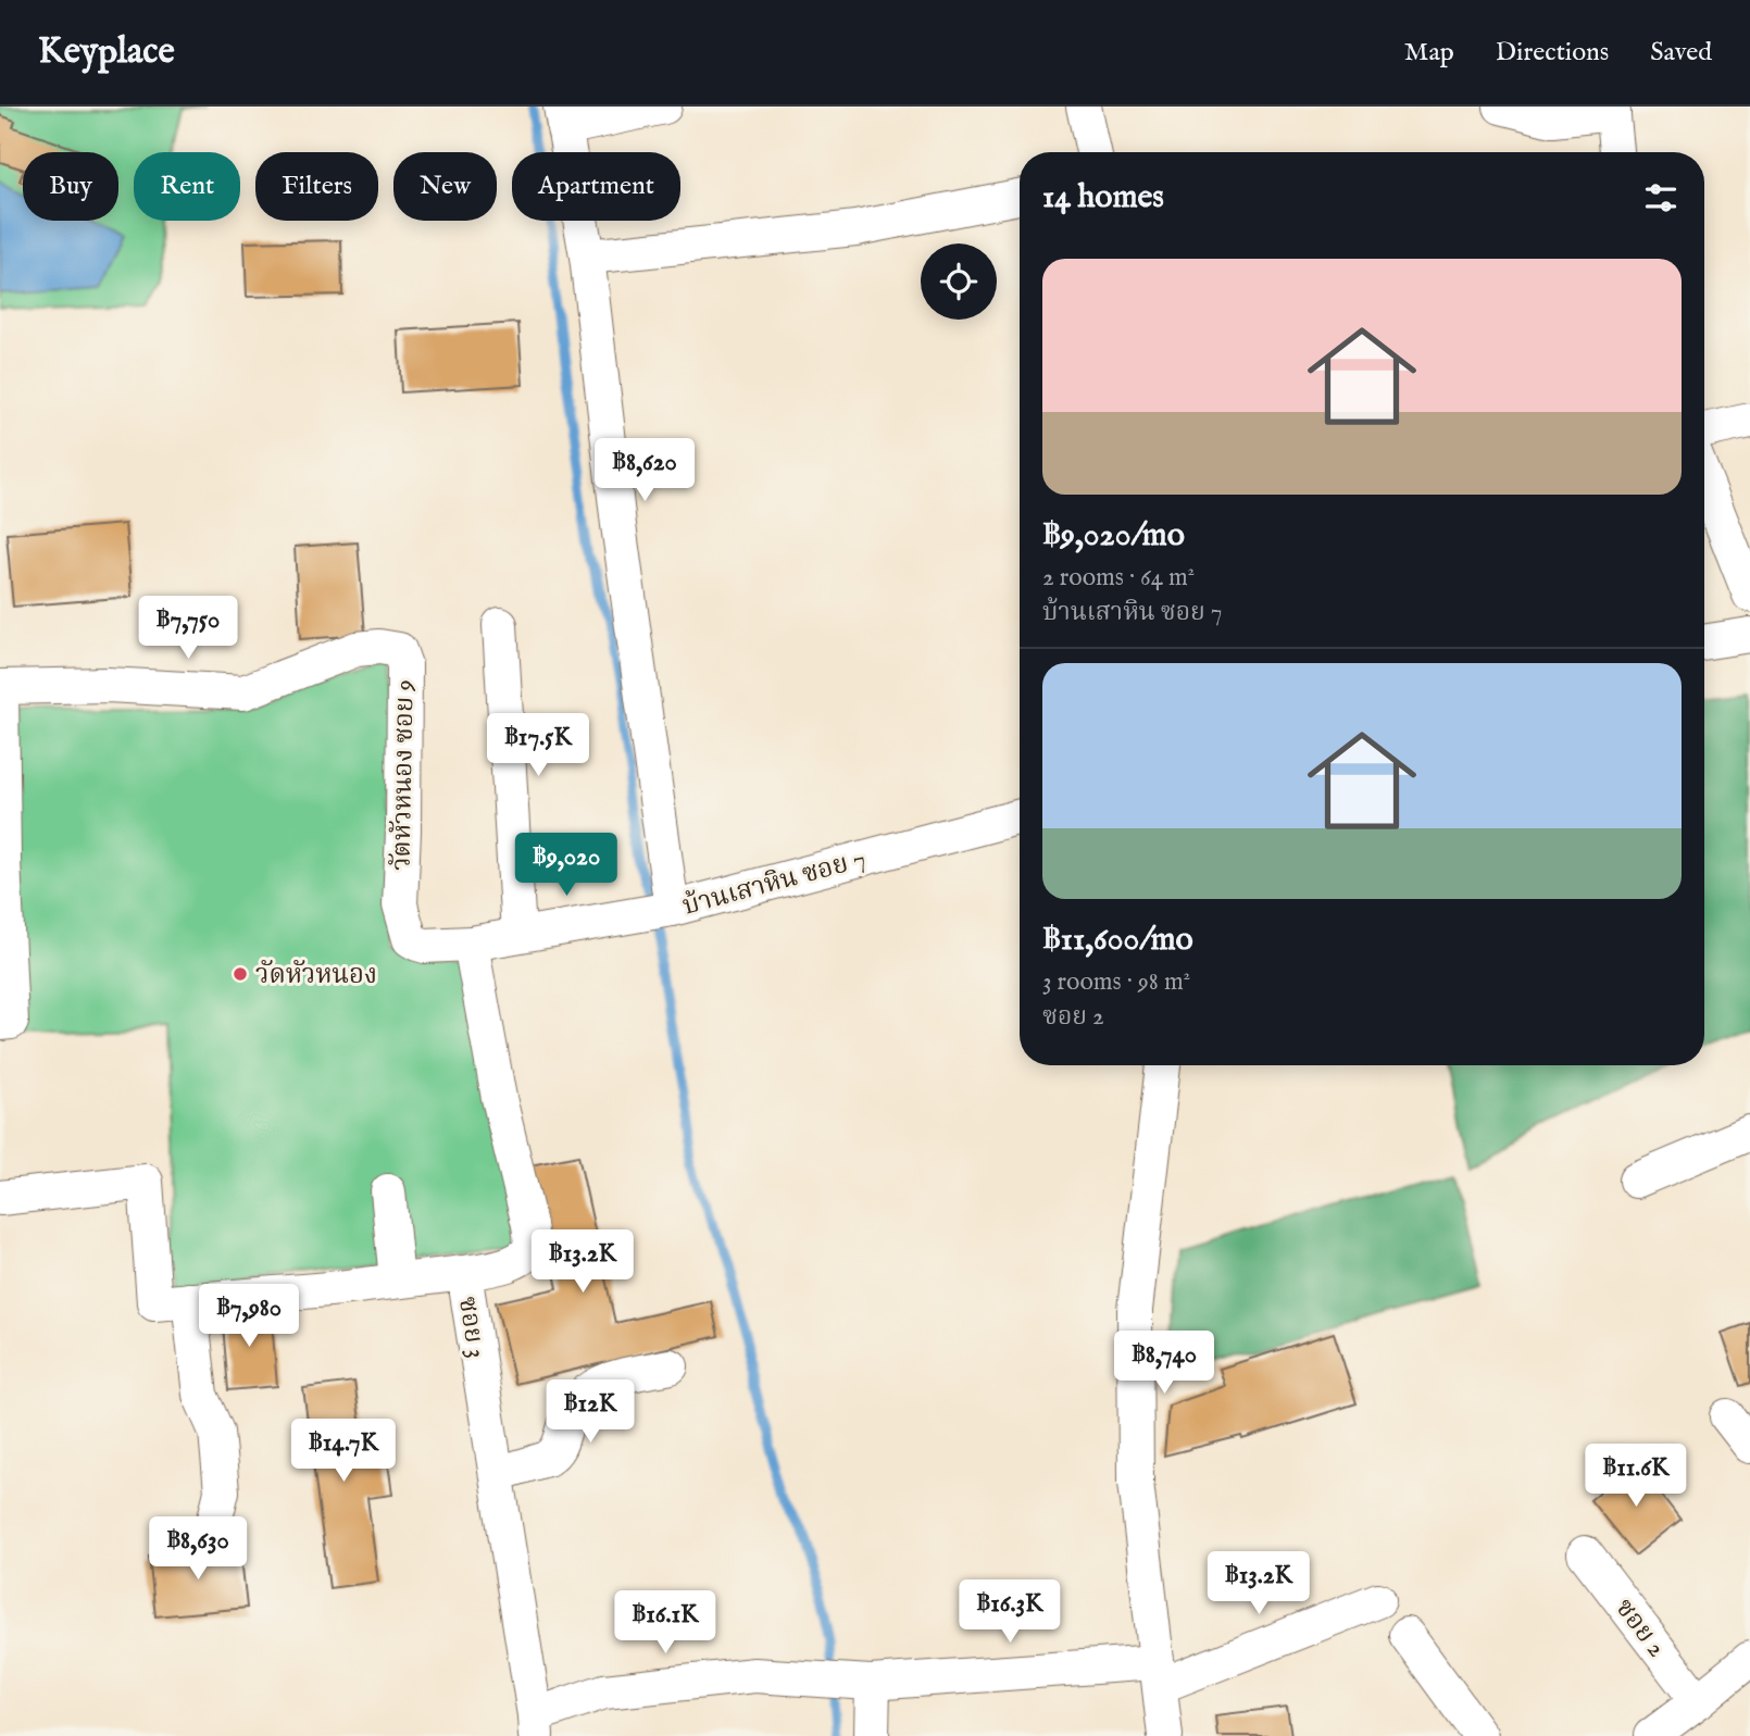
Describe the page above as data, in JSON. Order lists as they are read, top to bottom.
{
  "streets": {
    "street": [
      "วัตหัวหนอง ซอย 9",
      "บ้านเสาหิน ซอย 7",
      "ซอย 3",
      "ซอย 2"
    ]
  },
  "crossings": [
    ["วัตหัวหนอง ซอย 9", "บ้านเสาหิน ซอย 7"],
    ["วัตหัวหนอง ซอย 9", "ซอย 3"],
    ["บ้านเสาหิน ซอย 7", "ซอย 3"]
  ],
  "places": ["วัดหัวหนอง"],
  "page": {
    "header": "Keyplace",
    "nav": ["Map", "Directions", "Saved"],
    "chip": [
      "Buy",
      "Rent",
      "Filters",
      "New",
      "Apartment"
    ],
    "heading": "14 homes",
    "list": [
      {
        "name": "฿9,020/mo",
        "note": "2 rooms · 64 m² · บ้านเสาหิน ซอย 7"
      },
      {
        "name": "฿11,600/mo",
        "note": "3 rooms · 98 m² · ซอย 2"
      }
    ],
    "price": [
      "฿8,620",
      "฿7,750",
      "฿17.5K",
      "฿9,020",
      "฿13.2K",
      "฿7,980",
      "฿8,740",
      "฿12K",
      "฿14.7K",
      "฿11.6K",
      "฿8,630",
      "฿13.2K",
      "฿16.3K",
      "฿16.1K"
    ]
  }
}
